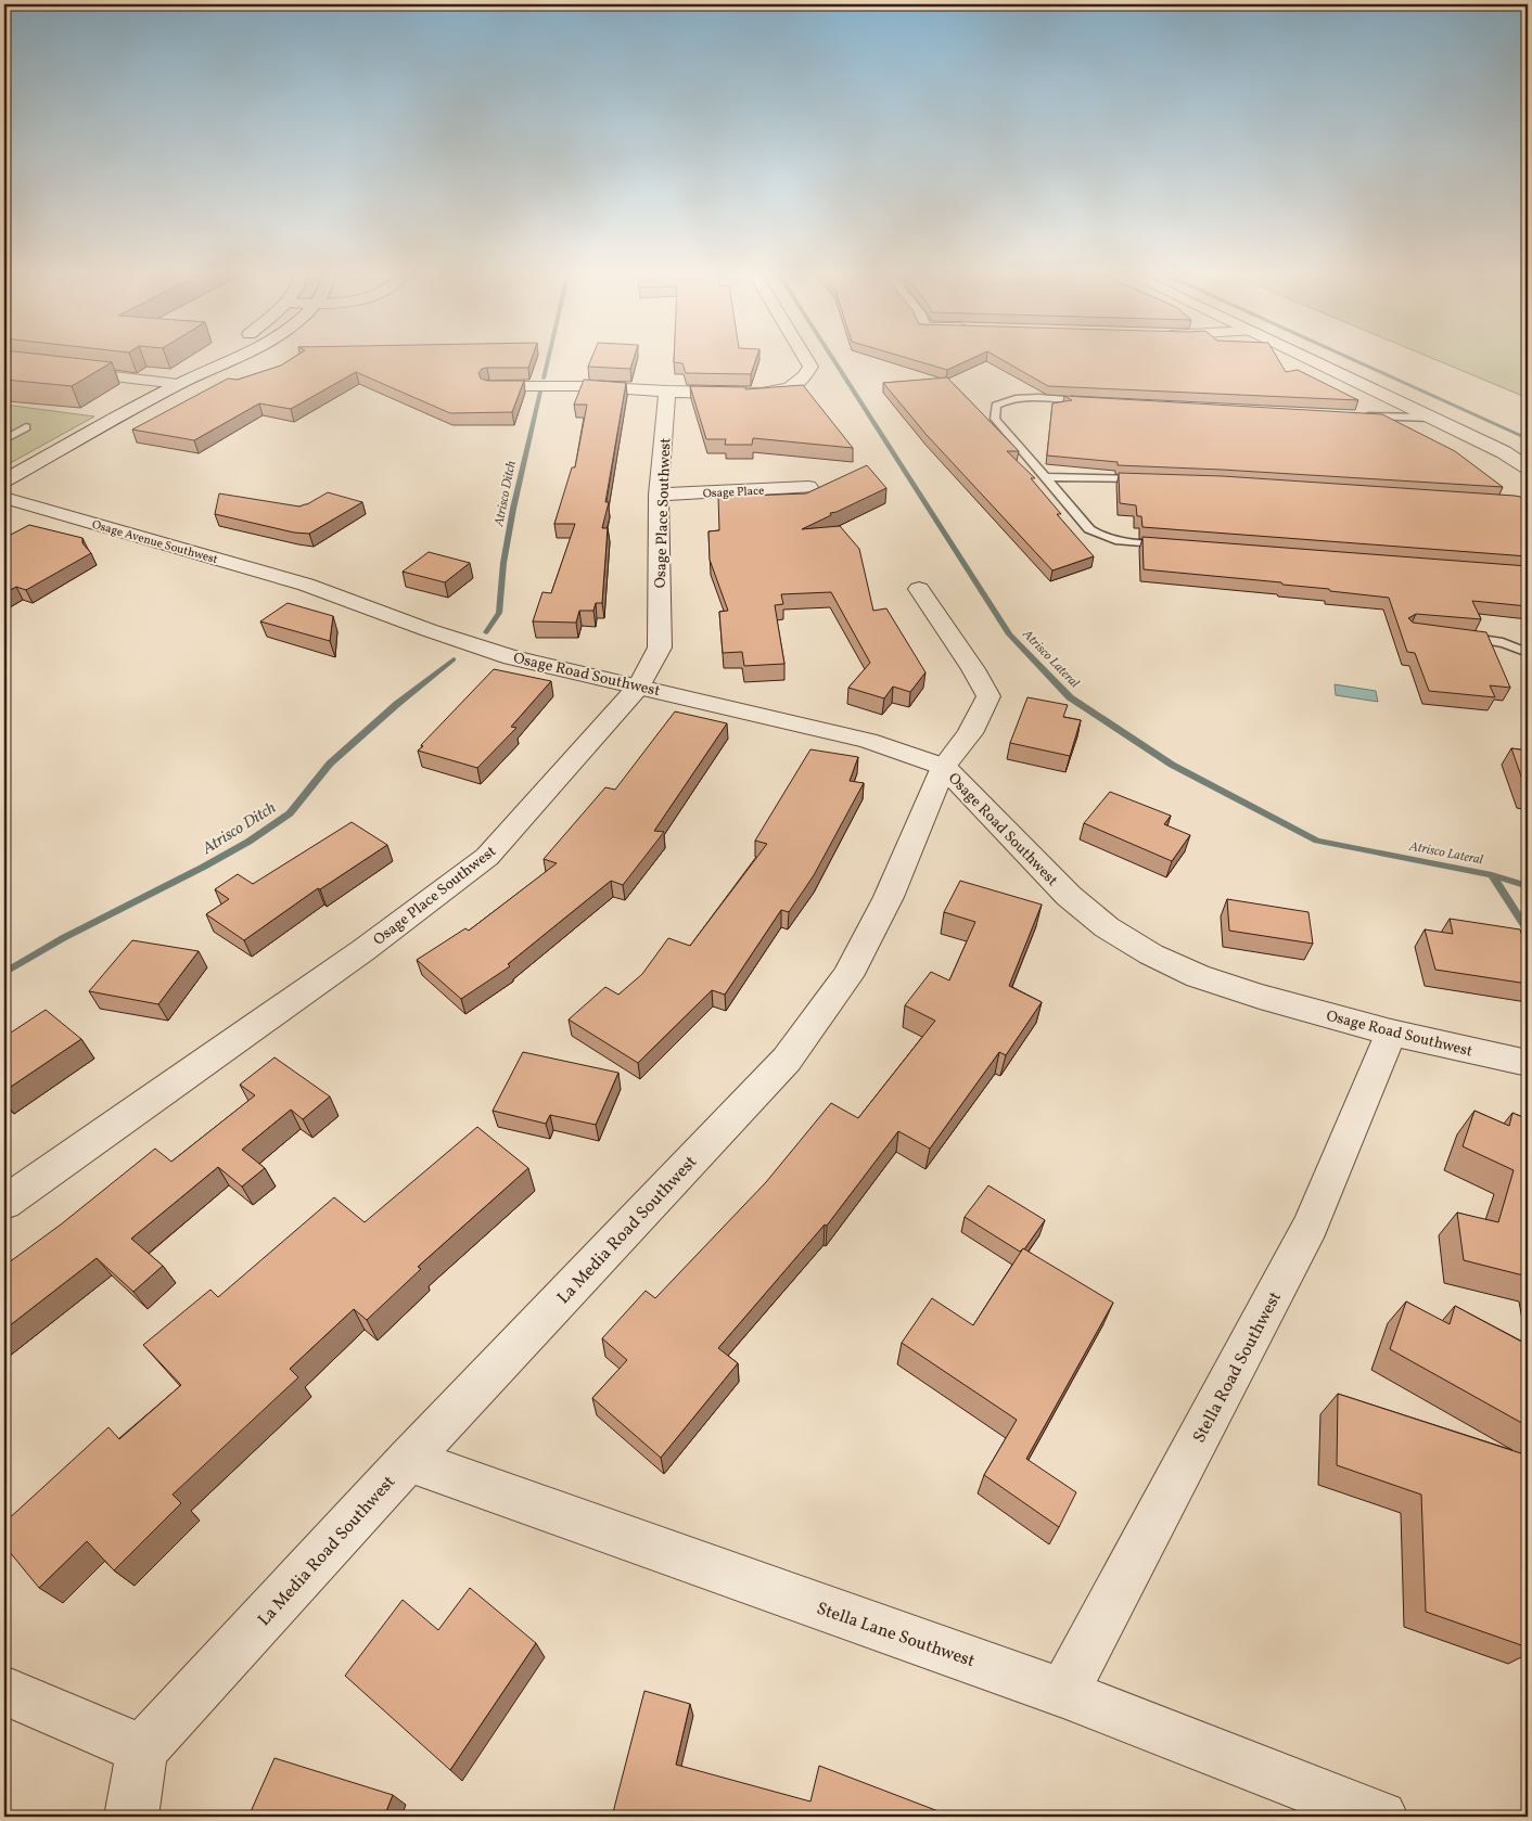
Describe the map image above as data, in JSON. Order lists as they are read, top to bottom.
{
  "streets": {
    "street": [
      "Osage Place",
      "Osage Place Southwest",
      "Osage Avenue Southwest",
      "Osage Road Southwest",
      "La Media Road Southwest",
      "Stella Road Southwest",
      "Stella Lane Southwest"
    ]
  },
  "crossings": [
    ["Osage Place", "Osage Place Southwest"],
    ["Osage Place Southwest", "Osage Road Southwest"],
    ["Osage Avenue Southwest", "Osage Road Southwest"],
    ["Osage Road Southwest", "La Media Road Southwest"],
    ["Osage Road Southwest", "Stella Road Southwest"],
    ["La Media Road Southwest", "Stella Lane Southwest"],
    ["Stella Road Southwest", "Stella Lane Southwest"]
  ],
  "water": ["Atrisco Ditch", "Atrisco Lateral"]
}
